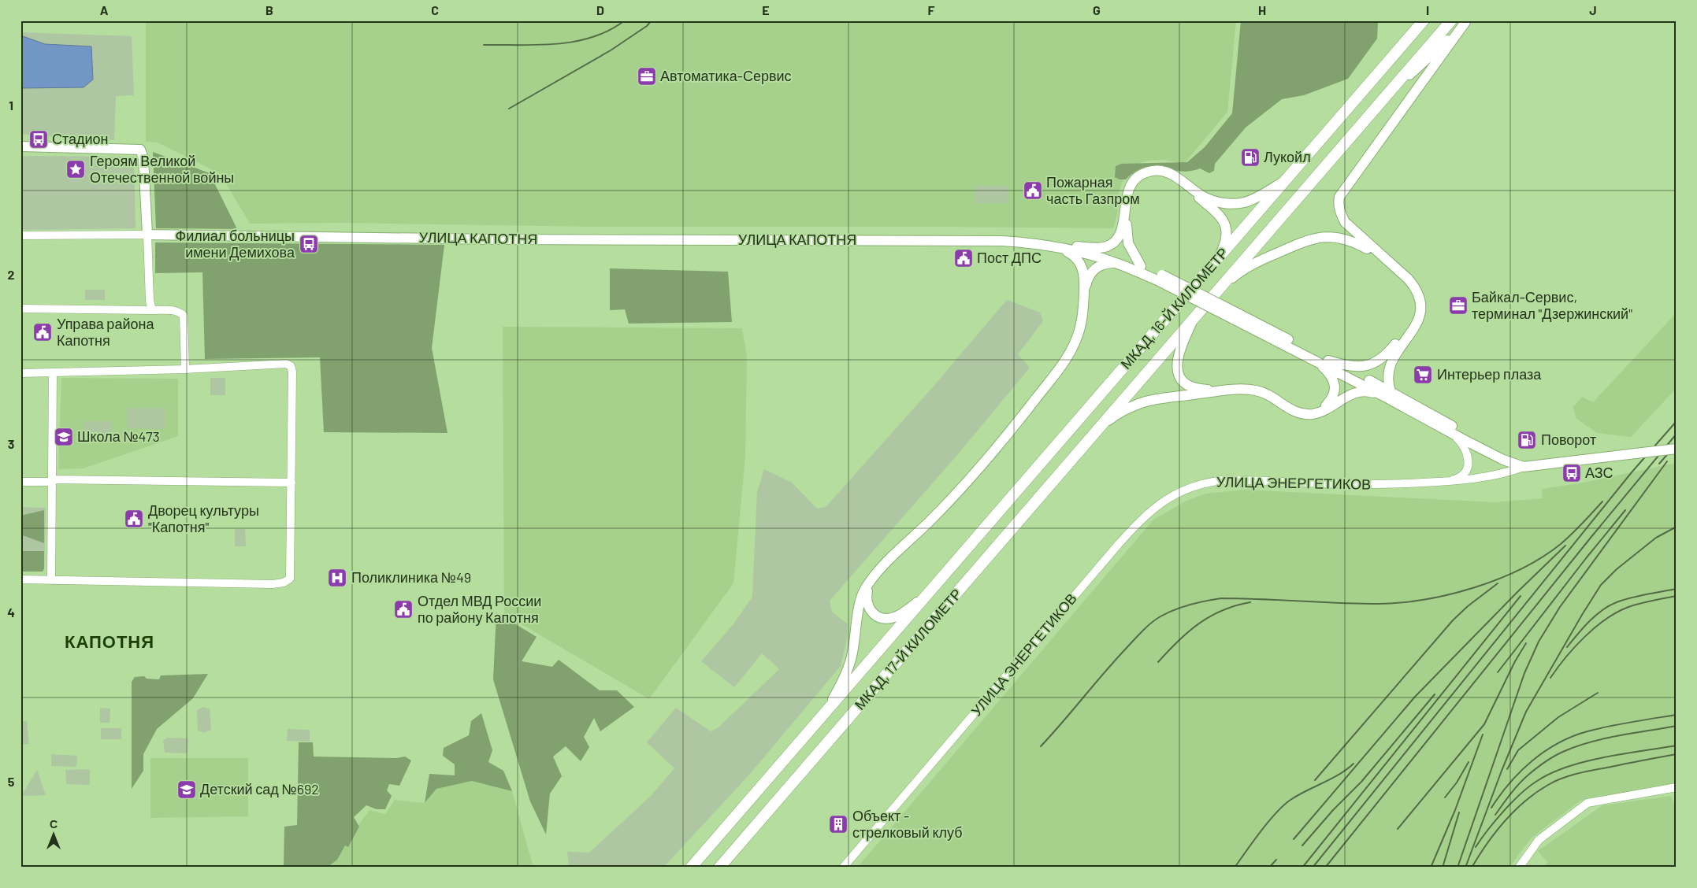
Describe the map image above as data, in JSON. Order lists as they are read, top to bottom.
{
  "streets": {
    "highway": ["МКАД, 16-Й КИЛОМЕТР", "МКАД, 17-Й КИЛОМЕТР"],
    "main road": ["УЛИЦА КАПОТНЯ", "УЛИЦА ЭНЕРГЕТИКОВ"]
  },
  "crossings": [
    ["МКАД, 16-Й КИЛОМЕТР", "МКАД, 17-Й КИЛОМЕТР"]
  ],
  "districts": ["КАПОТНЯ"],
  "places": {
    "office": ["Автоматика-Сервис", "Байкал-Сервис, терминал \"Дзержинский\""],
    "bus stop": ["Стадион", "Филиал больницы имени Демихова", "АЗС"],
    "fuel station": ["Лукойл", "Поворот"],
    "place": ["Героям Великой Отечественной войны"],
    "public building": [
      "Пожарная часть Газпром",
      "Пост ДПС",
      "Управа района Капотня",
      "Дворец культуры \"Капотня\"",
      "Отдел МВД России по району Капотня"
    ],
    "supermarket": ["Интерьер плаза"],
    "school or university": ["Школа №473", "Детский сад №692"],
    "hospital": ["Поликлиника №49"],
    "building": ["Объект - стрелковый клуб"]
  },
  "north": "top",
  "grid": {
    "columns": [
      "A",
      "B",
      "C",
      "D",
      "E",
      "F",
      "G",
      "H",
      "I",
      "J"
    ],
    "rows": [
      "1",
      "2",
      "3",
      "4",
      "5"
    ]
  }
}
